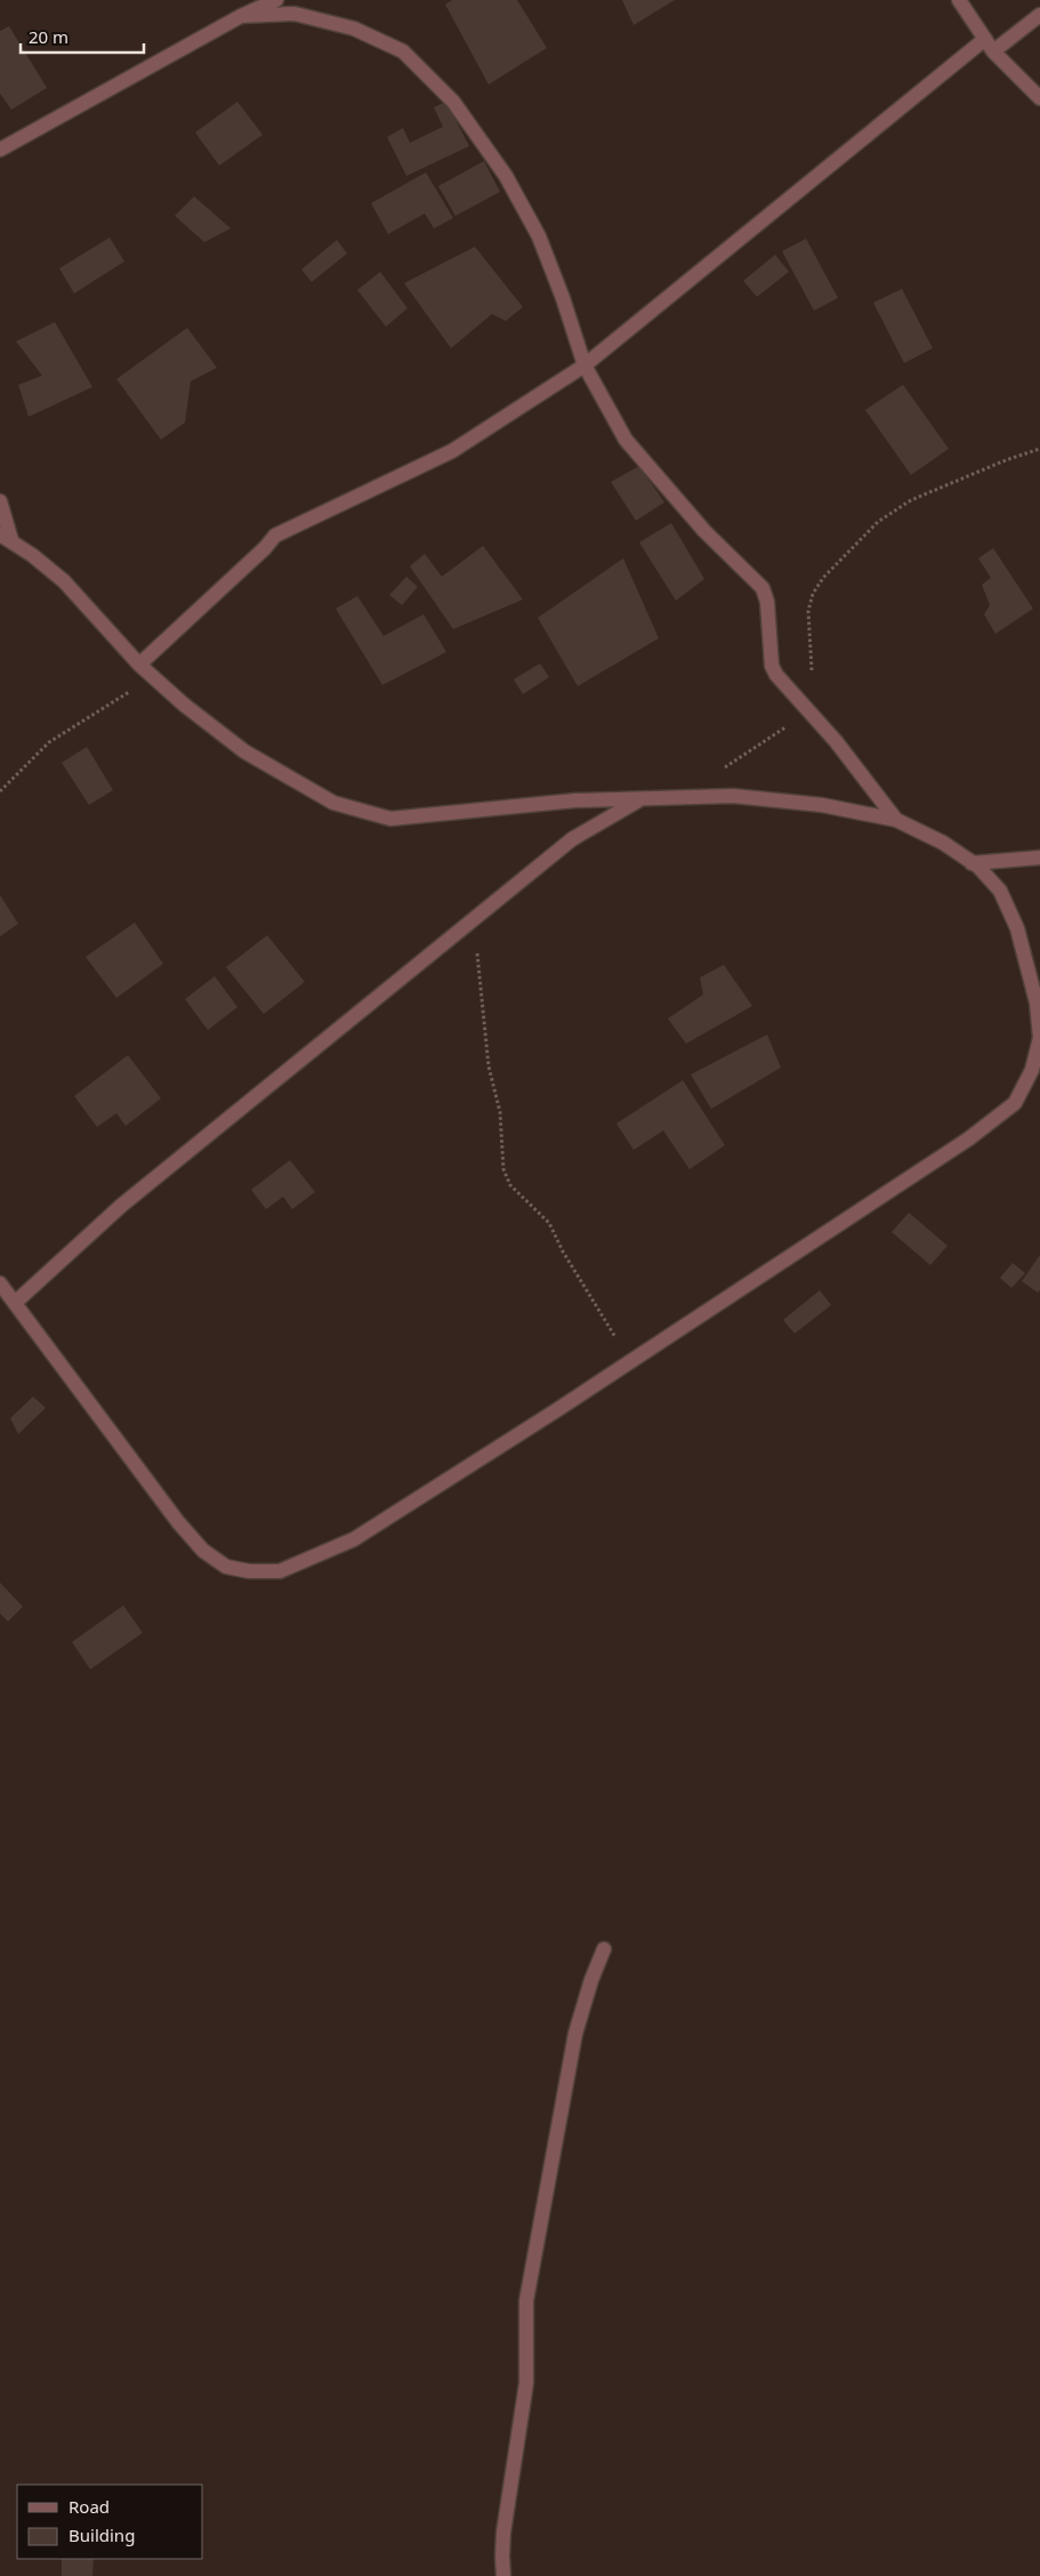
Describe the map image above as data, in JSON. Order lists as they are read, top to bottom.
{
  "legend": ["Road", "Building"],
  "scale_bar": "20 m"
}
